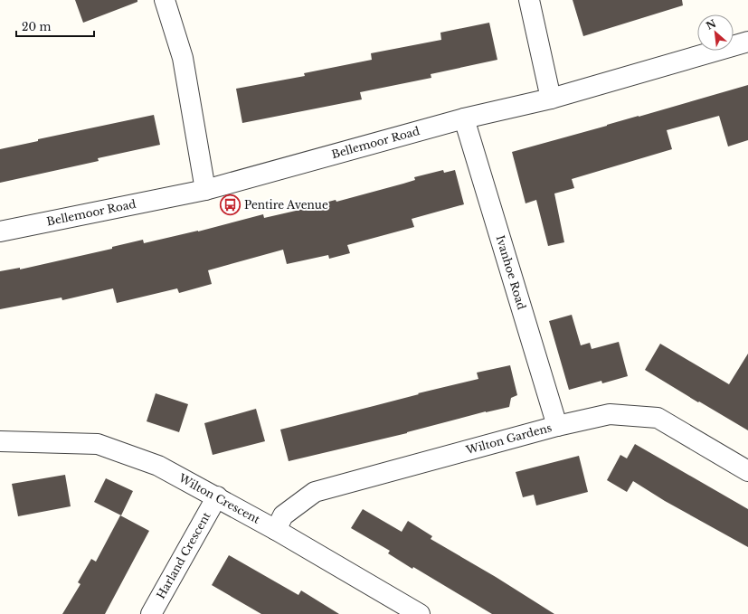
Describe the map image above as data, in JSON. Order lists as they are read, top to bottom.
{
  "streets": {
    "street": [
      "Bellemoor Road",
      "Ivanhoe Road",
      "Wilton Gardens",
      "Wilton Crescent",
      "Harland Crescent"
    ]
  },
  "crossings": [
    ["Bellemoor Road", "Ivanhoe Road"],
    ["Ivanhoe Road", "Wilton Gardens"],
    ["Wilton Gardens", "Wilton Crescent"],
    ["Wilton Crescent", "Harland Crescent"]
  ],
  "places": {
    "bus stop": ["Pentire Avenue"]
  },
  "scale_bar": "20 m",
  "north": "top left"
}
